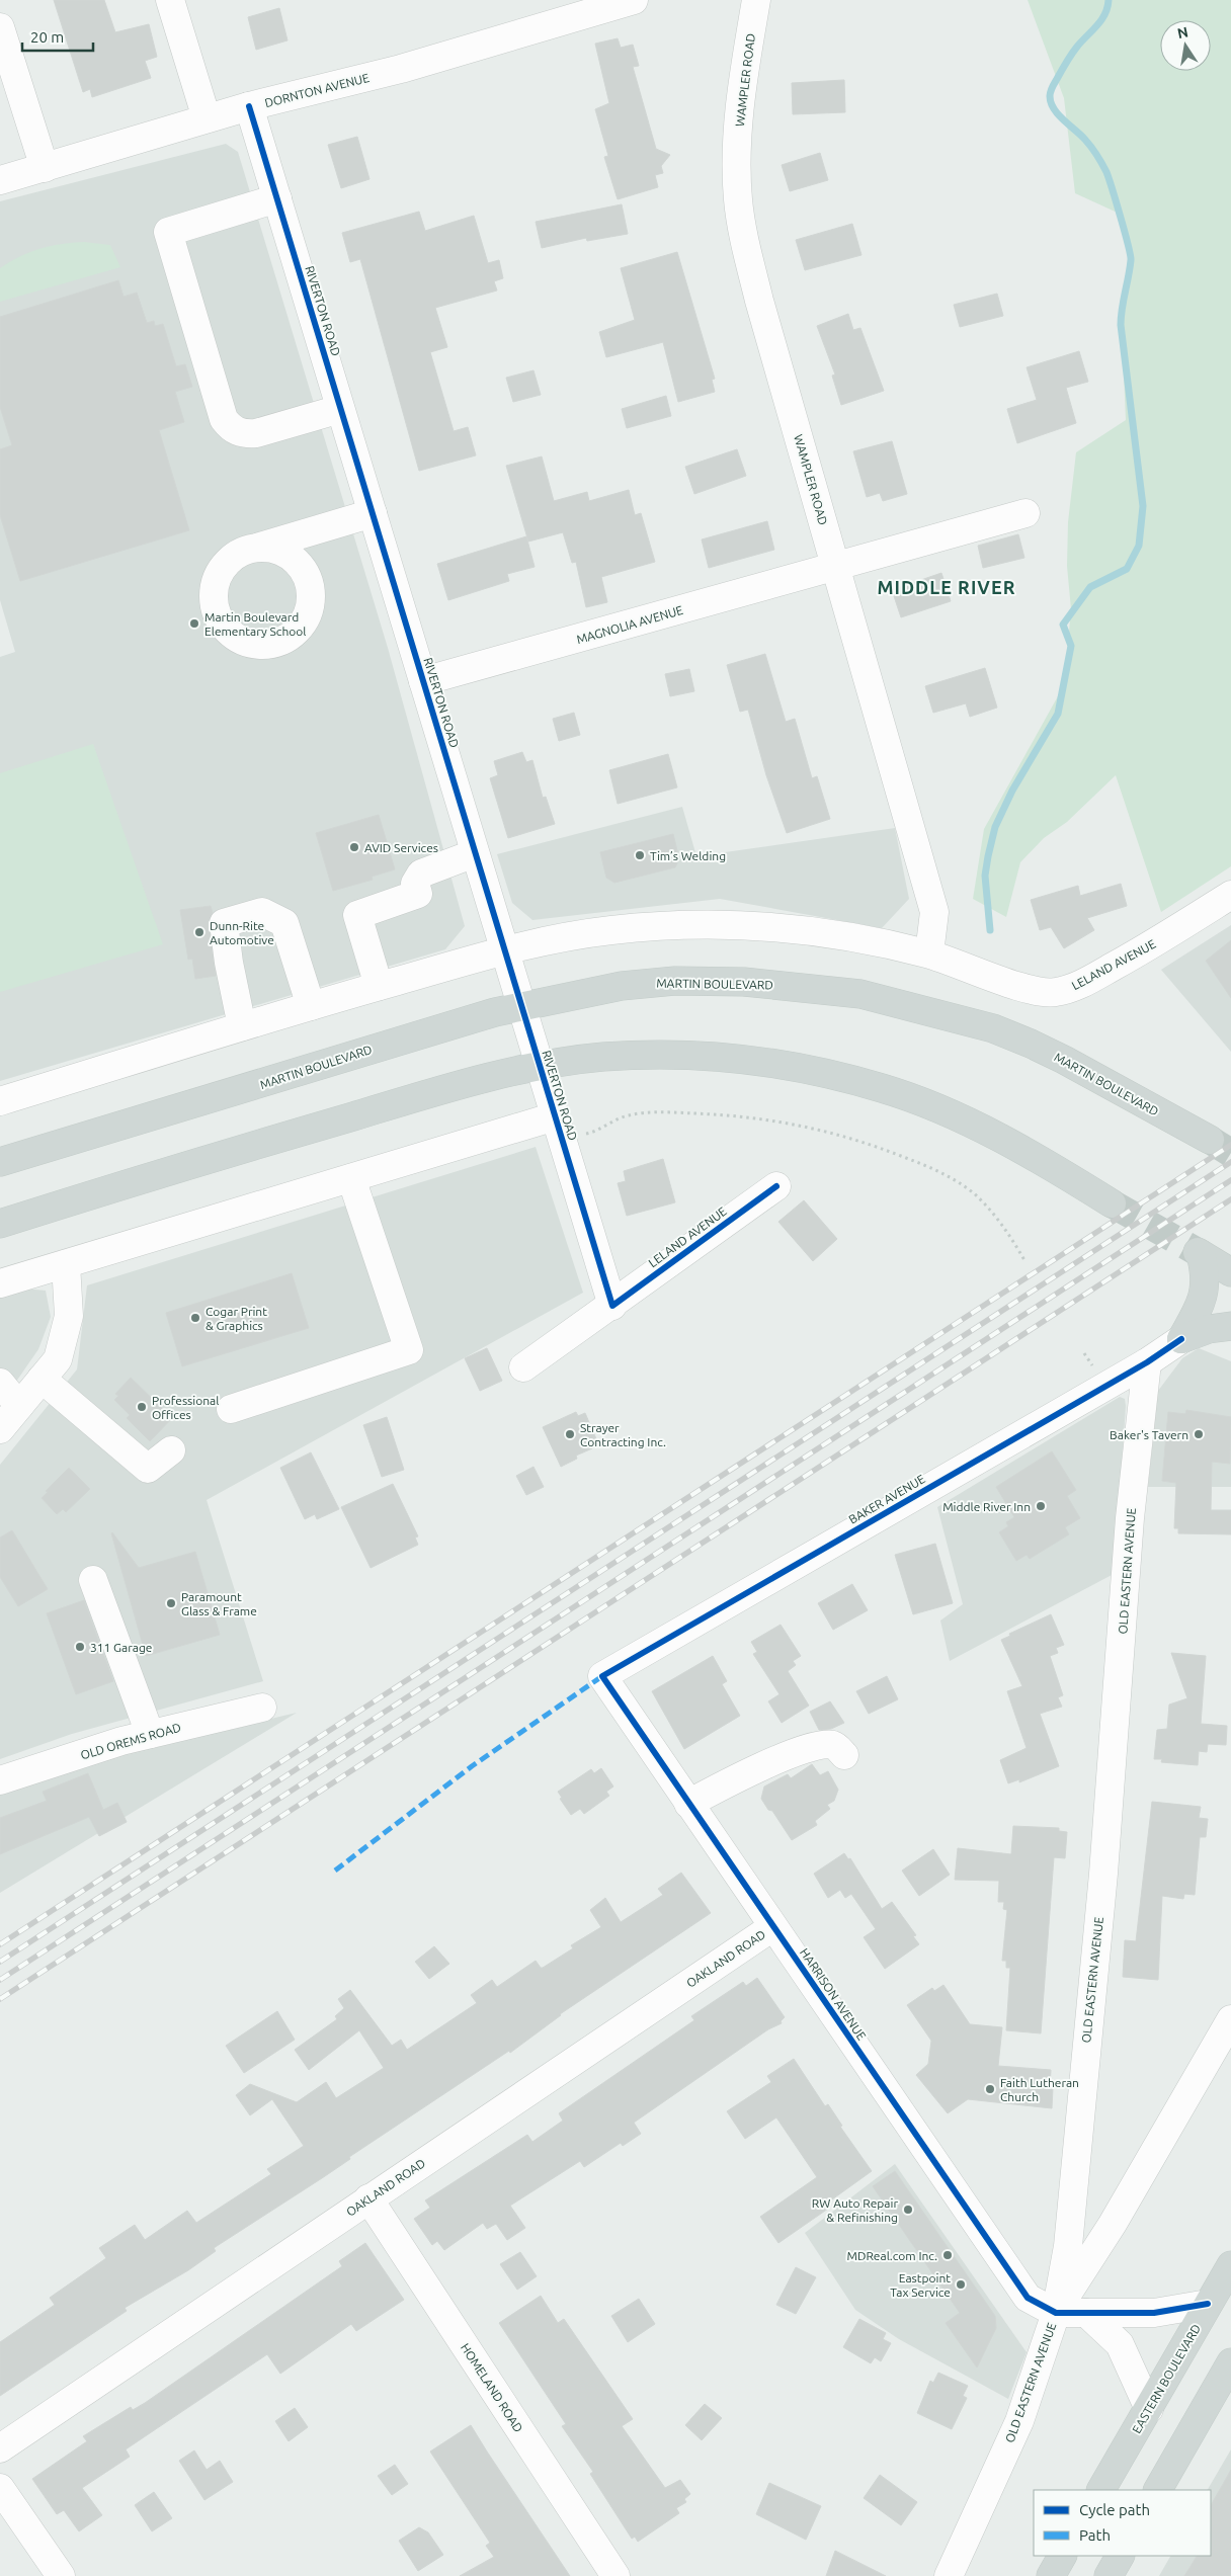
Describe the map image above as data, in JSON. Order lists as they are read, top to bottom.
{
  "streets": {
    "main road": ["MARTIN BOULEVARD", "EASTERN BOULEVARD"],
    "street": [
      "WAMPLER ROAD",
      "DORNTON AVENUE",
      "RIVERTON ROAD",
      "MAGNOLIA AVENUE",
      "LELAND AVENUE",
      "BAKER AVENUE",
      "OLD EASTERN AVENUE",
      "OLD OREMS ROAD",
      "OAKLAND ROAD",
      "HARRISON AVENUE",
      "HOMELAND ROAD"
    ]
  },
  "crossings": [
    ["WAMPLER ROAD", "MAGNOLIA AVENUE"],
    ["WAMPLER ROAD", "LELAND AVENUE"],
    ["DORNTON AVENUE", "RIVERTON ROAD"],
    ["RIVERTON ROAD", "MAGNOLIA AVENUE"],
    ["RIVERTON ROAD", "LELAND AVENUE"],
    ["RIVERTON ROAD", "MARTIN BOULEVARD"],
    ["BAKER AVENUE", "OLD EASTERN AVENUE"],
    ["BAKER AVENUE", "HARRISON AVENUE"],
    ["OLD EASTERN AVENUE", "HARRISON AVENUE"],
    ["OAKLAND ROAD", "HARRISON AVENUE"],
    ["OAKLAND ROAD", "HOMELAND ROAD"]
  ],
  "districts": ["MIDDLE RIVER"],
  "places": [
    "Martin Boulevard Elementary School",
    "AVID Services",
    "Tim’s Welding",
    "Dunn-Rite Automotive",
    "Cogar Print & Graphics",
    "Professional Offices",
    "Strayer Contracting Inc.",
    "Baker's Tavern",
    "Middle River Inn",
    "Paramount Glass & Frame",
    "311 Garage",
    "Faith Lutheran Church",
    "RW Auto Repair & Refinishing",
    "MDReal.com Inc.",
    "Eastpoint Tax Service"
  ],
  "legend": ["Cycle path", "Path"],
  "scale_bar": "20 m",
  "north": "top"
}
